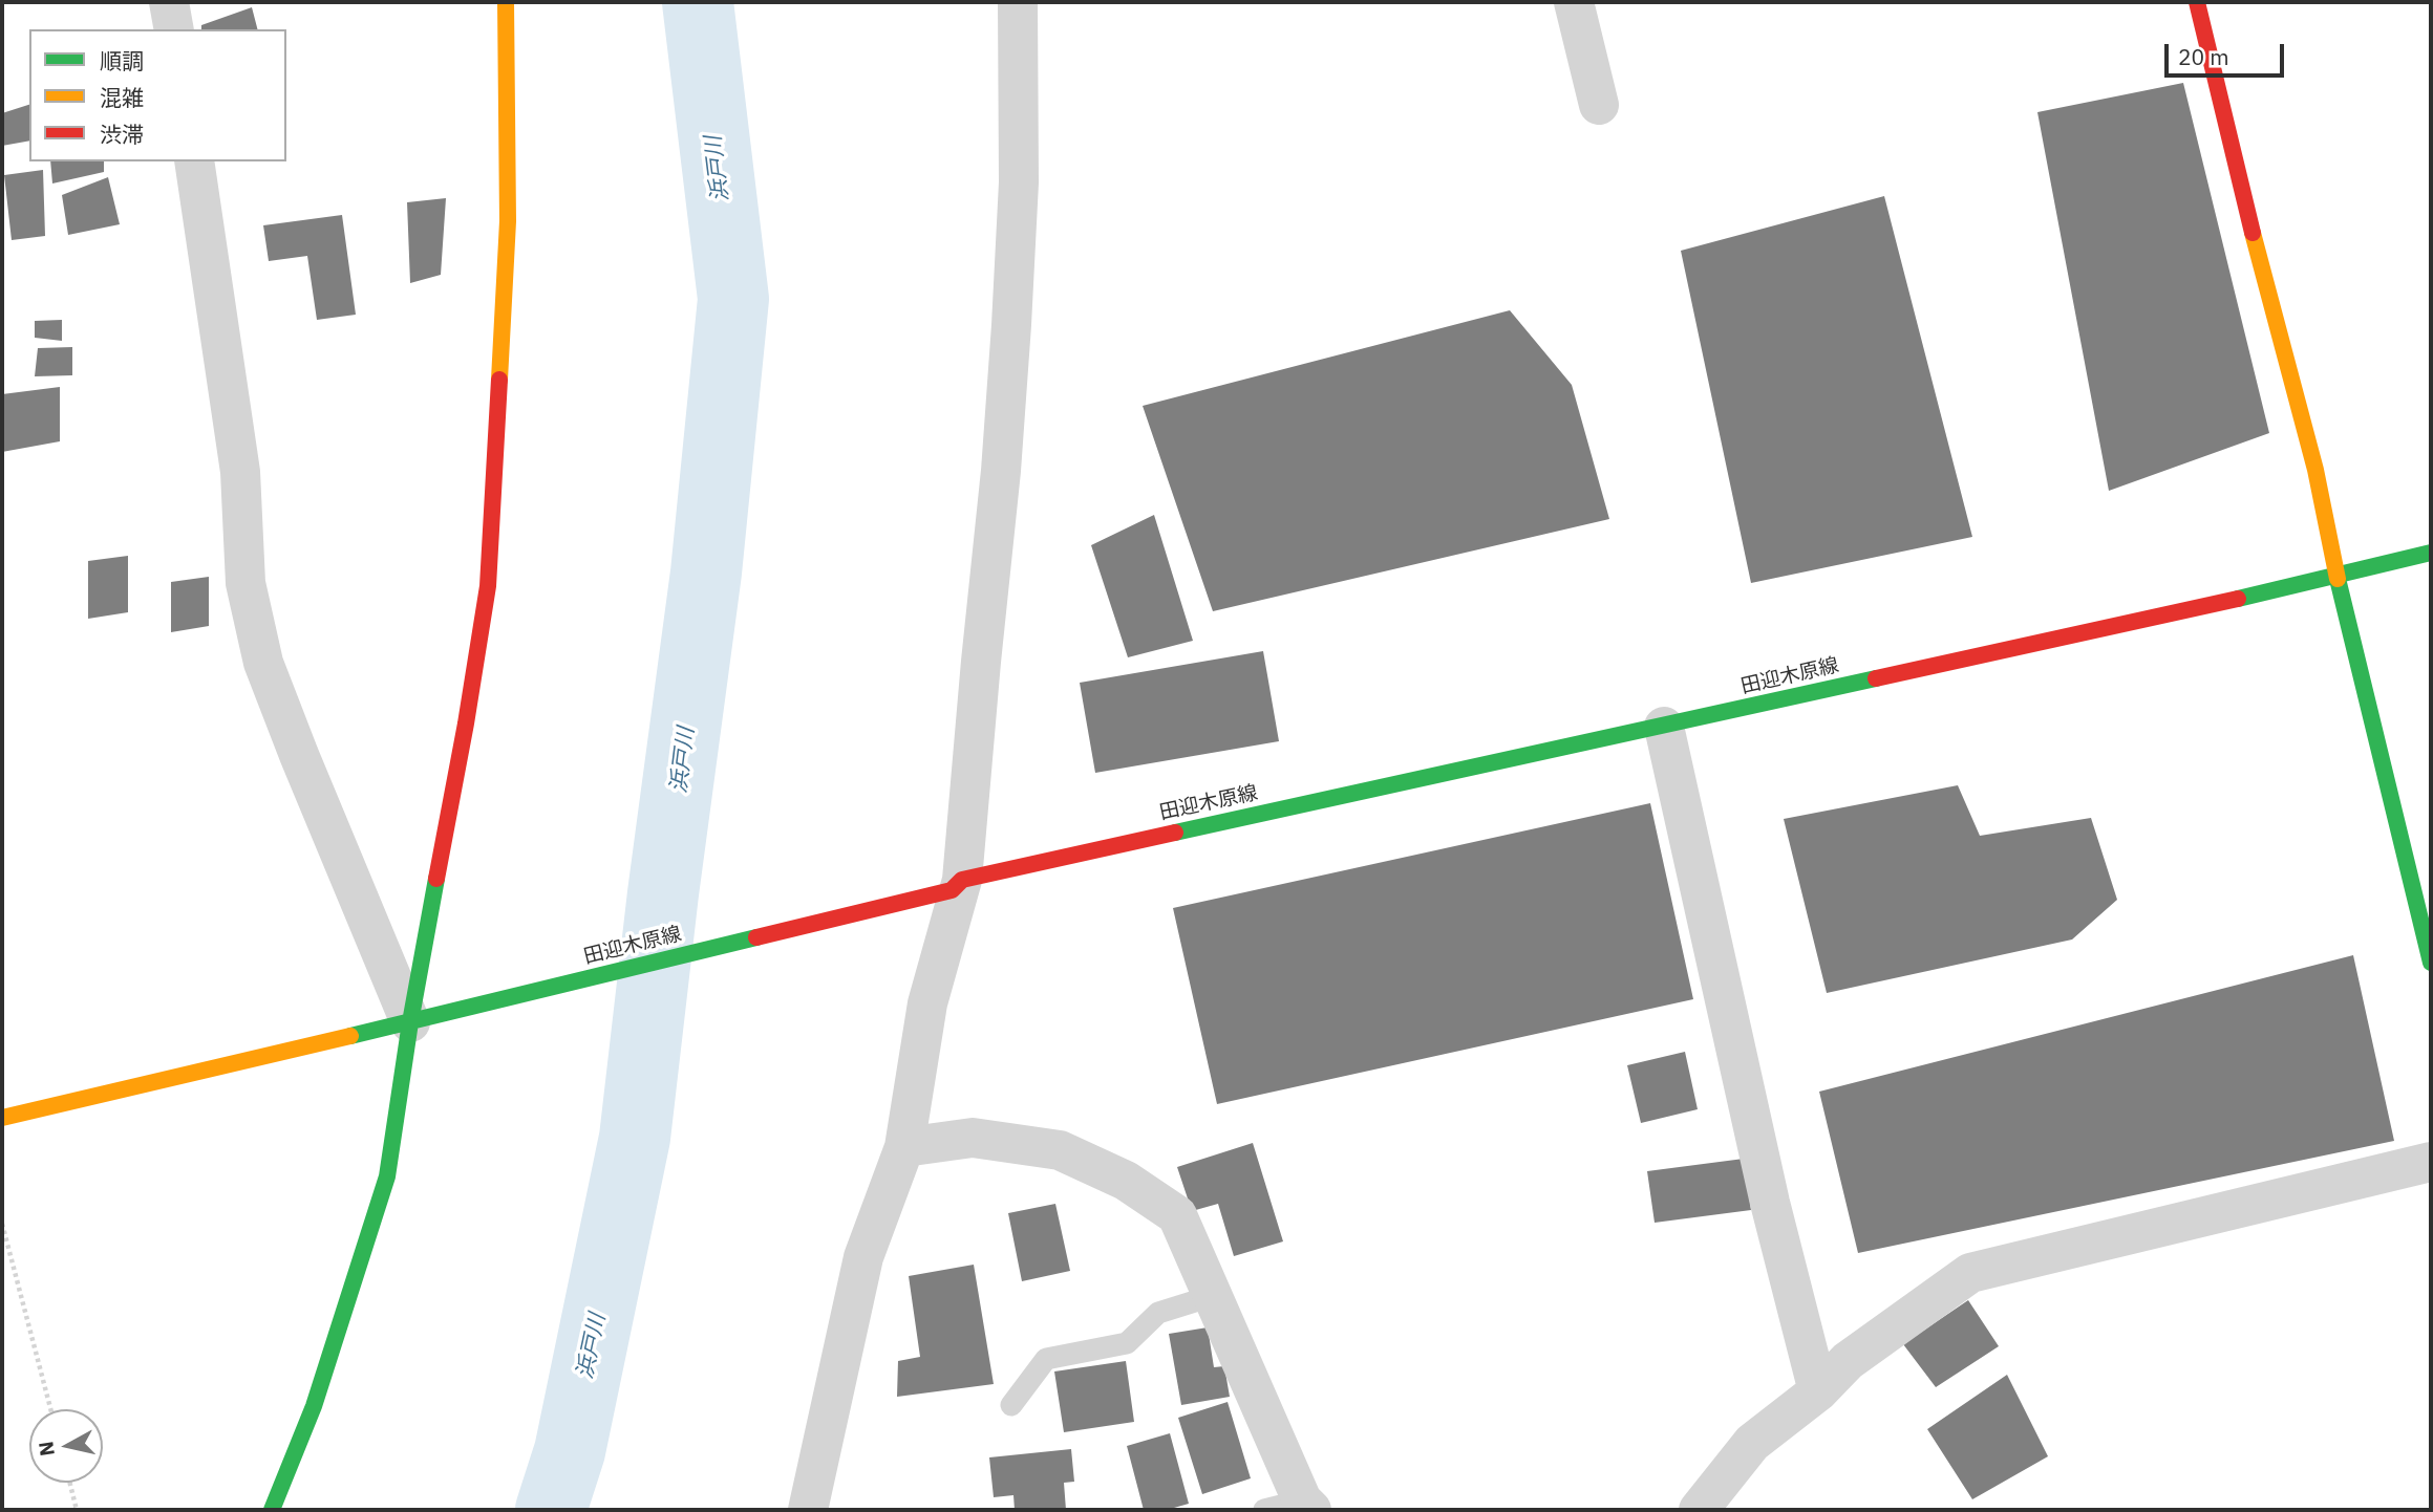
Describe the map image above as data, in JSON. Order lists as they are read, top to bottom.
{
  "streets": {
    "street": ["田迎木原線"]
  },
  "water": ["浜戸川"],
  "legend": ["順調", "混雑", "渋滞"],
  "scale_bar": "20 m",
  "north": "left"
}
